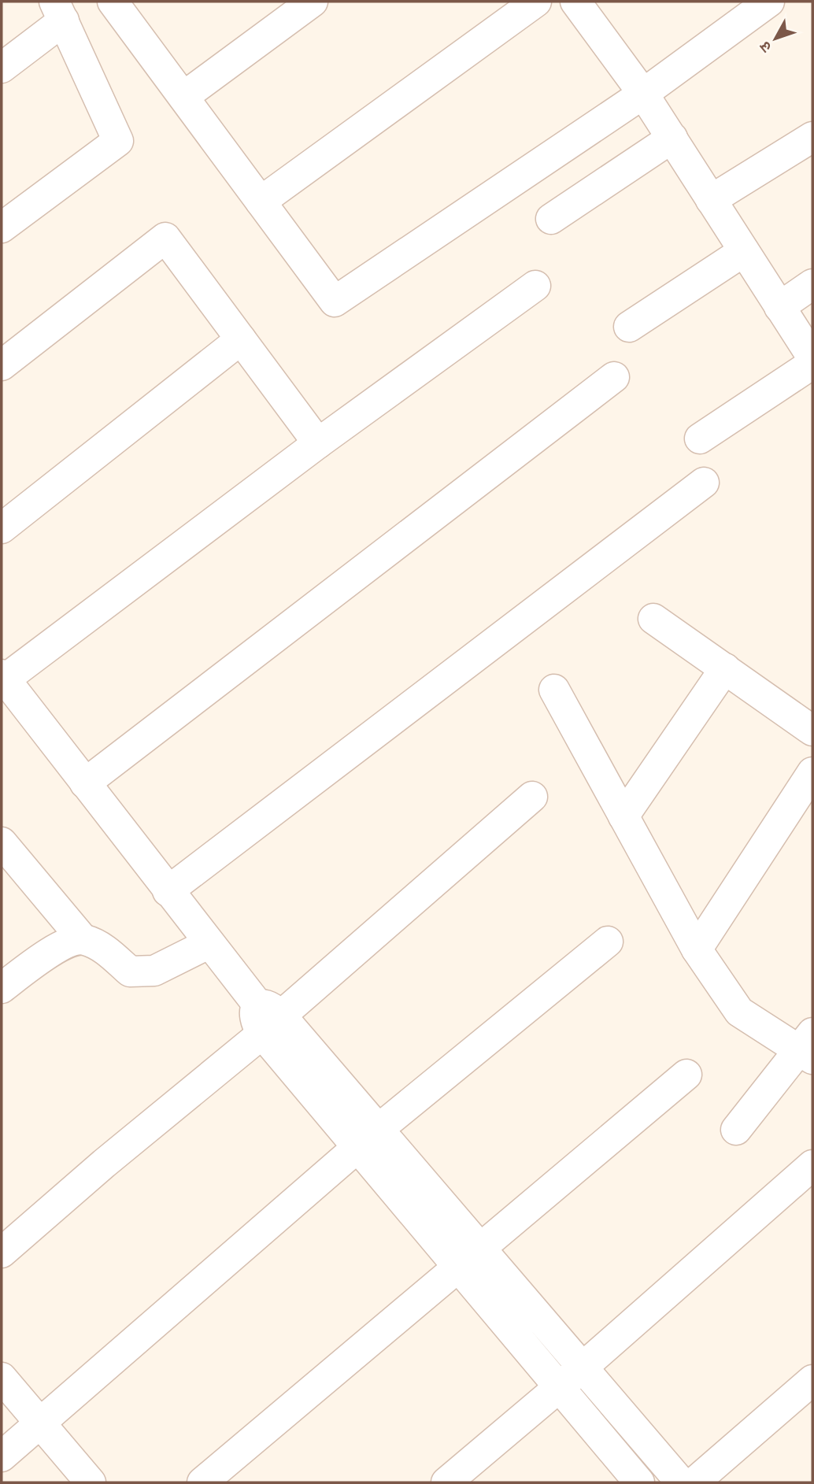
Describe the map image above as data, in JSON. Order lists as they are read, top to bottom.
{
  "north": "bottom left"
}
